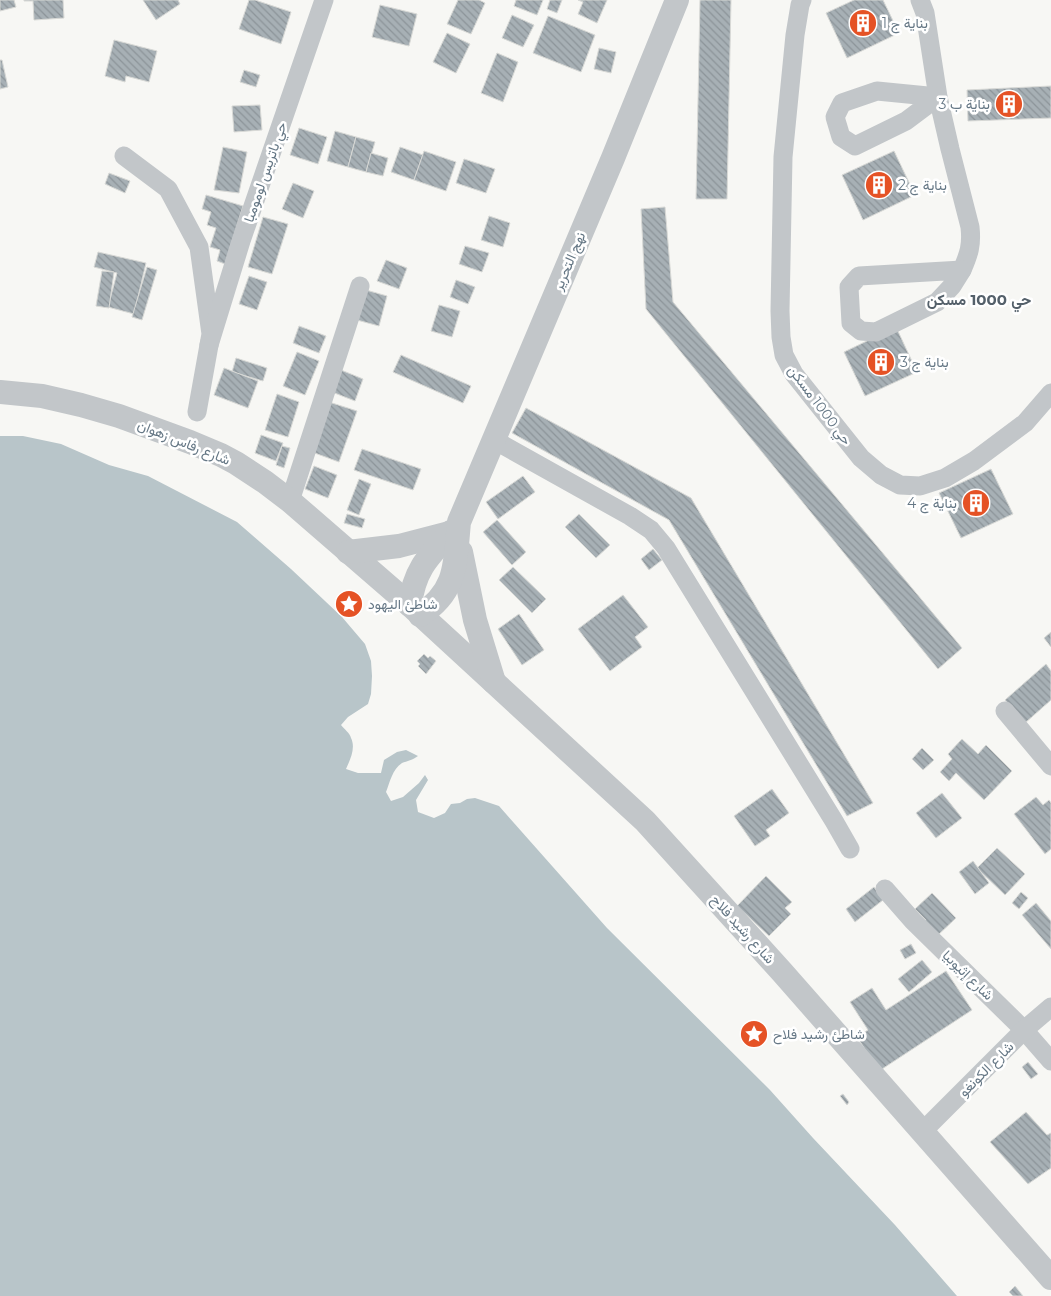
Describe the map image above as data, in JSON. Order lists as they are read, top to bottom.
{
  "streets": {
    "street": [
      "حي باتريس لومومبا",
      "نهج التحرير",
      "حي 1000 مسكن",
      "شارع رفاس زهوان",
      "شارع رشيد فلاح",
      "شارع إثيوبيا",
      "شارع الكونغو"
    ]
  },
  "crossings": [
    ["نهج التحرير", "شارع رفاس زهوان"],
    ["نهج التحرير", "شارع رشيد فلاح"],
    ["شارع رفاس زهوان", "شارع رشيد فلاح"],
    ["شارع رشيد فلاح", "شارع الكونغو"],
    ["شارع إثيوبيا", "شارع الكونغو"]
  ],
  "districts": ["حي 1000 مسكن"],
  "places": {
    "building": [
      "بناية ج 1",
      "بناية ب 3",
      "بناية ج 2",
      "بناية ج 3",
      "بناية ج 4"
    ],
    "place": ["شاطئ اليهود", "شاطئ رشيد فلاح"]
  }
}
